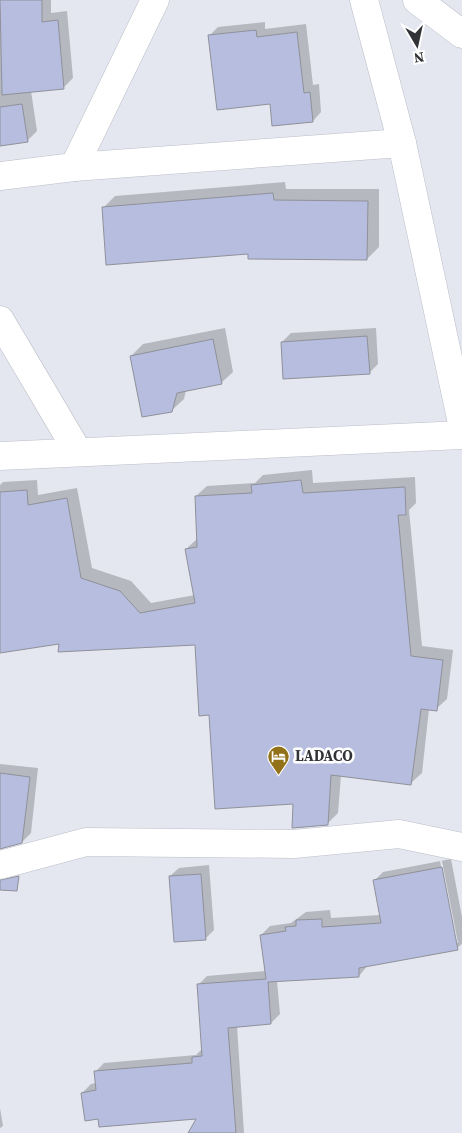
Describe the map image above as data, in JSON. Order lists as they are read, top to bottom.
{
  "places": {
    "hotel": ["LADACO"]
  },
  "north": "bottom"
}
